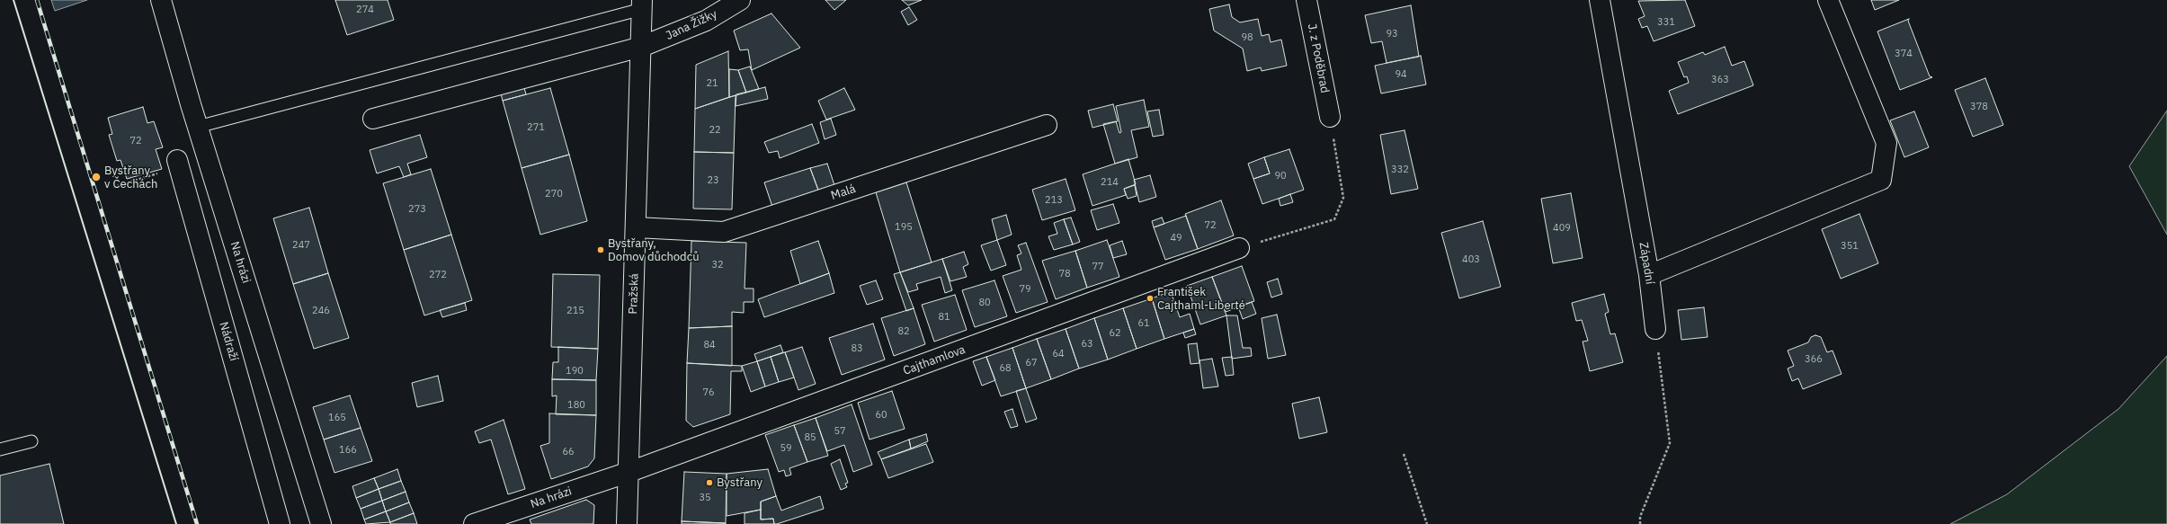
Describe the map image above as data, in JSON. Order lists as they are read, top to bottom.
{
  "streets": {
    "street": [
      "Jana Žižky",
      "J. z Poděbrad",
      "Malá",
      "Na hrázi",
      "Západní",
      "Pražská",
      "Nádraží",
      "Cajthamlova"
    ]
  },
  "crossings": [
    ["Jana Žižky", "Pražská"],
    ["Malá", "Pražská"],
    ["Na hrázi", "Pražská"],
    ["Na hrázi", "Cajthamlova"],
    ["Pražská", "Cajthamlova"]
  ],
  "places": [
    "Bystřany v Čechách",
    "Bystřany, Domov důchodců",
    "František Cajthaml-Liberté",
    "Bystřany"
  ],
  "house_numbers": [
    "274",
    "331",
    "93",
    "98",
    "374",
    "94",
    "363",
    "21",
    "378",
    "271",
    "22",
    "72",
    "332",
    "90",
    "23",
    "214",
    "270",
    "213",
    "273",
    "72",
    "195",
    "409",
    "49",
    "247",
    "351",
    "403",
    "32",
    "77",
    "78",
    "272",
    "79",
    "80",
    "246",
    "215",
    "81",
    "61",
    "82",
    "62",
    "63",
    "84",
    "83",
    "64",
    "366",
    "67",
    "68",
    "190",
    "76",
    "180",
    "60",
    "165",
    "57",
    "85",
    "59",
    "166",
    "66",
    "35"
  ]
}
